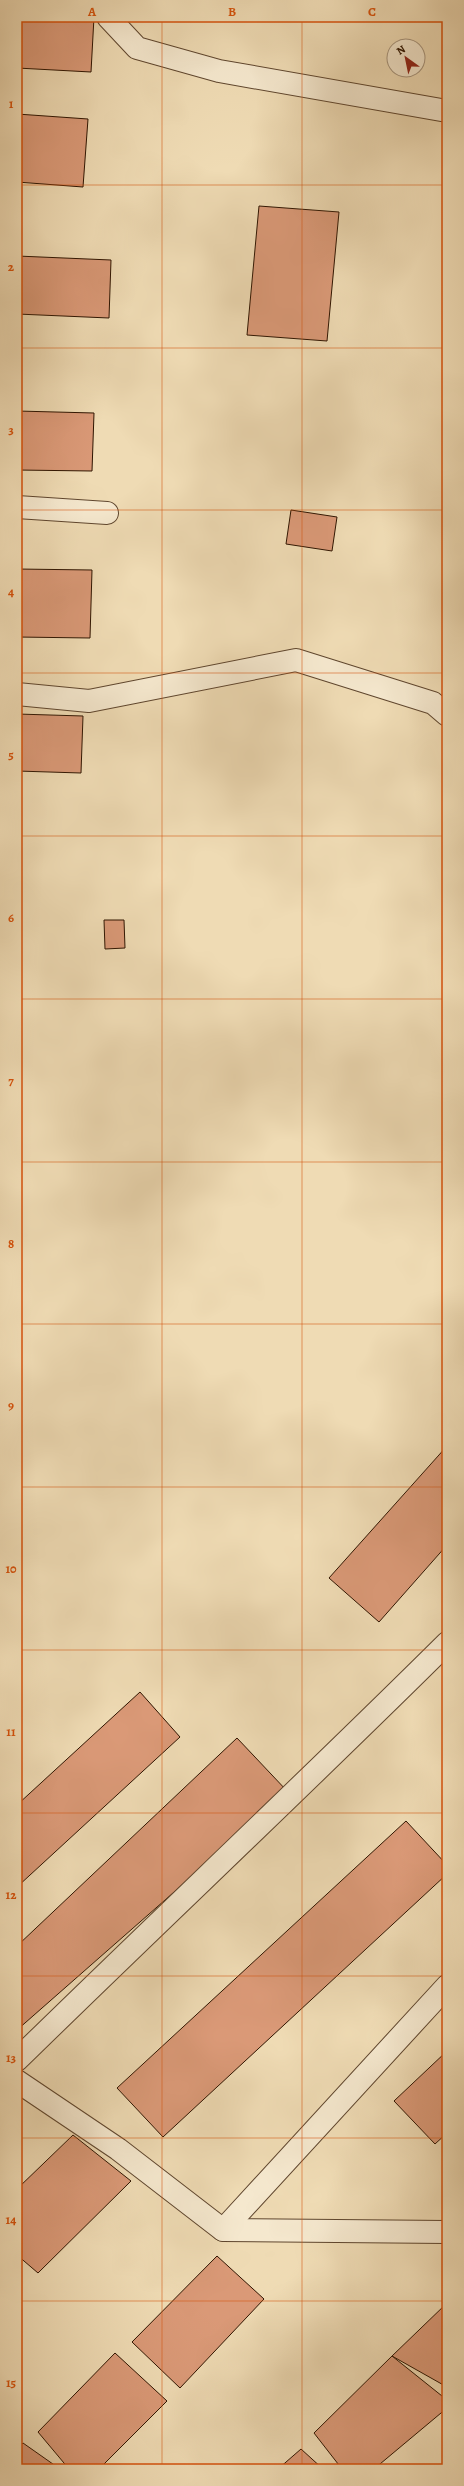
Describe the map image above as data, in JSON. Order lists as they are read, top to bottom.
{
  "north": "top left",
  "grid": {
    "columns": ["A", "B", "C"],
    "rows": [
      "1",
      "2",
      "3",
      "4",
      "5",
      "6",
      "7",
      "8",
      "9",
      "10",
      "11",
      "12",
      "13",
      "14",
      "15"
    ]
  }
}
